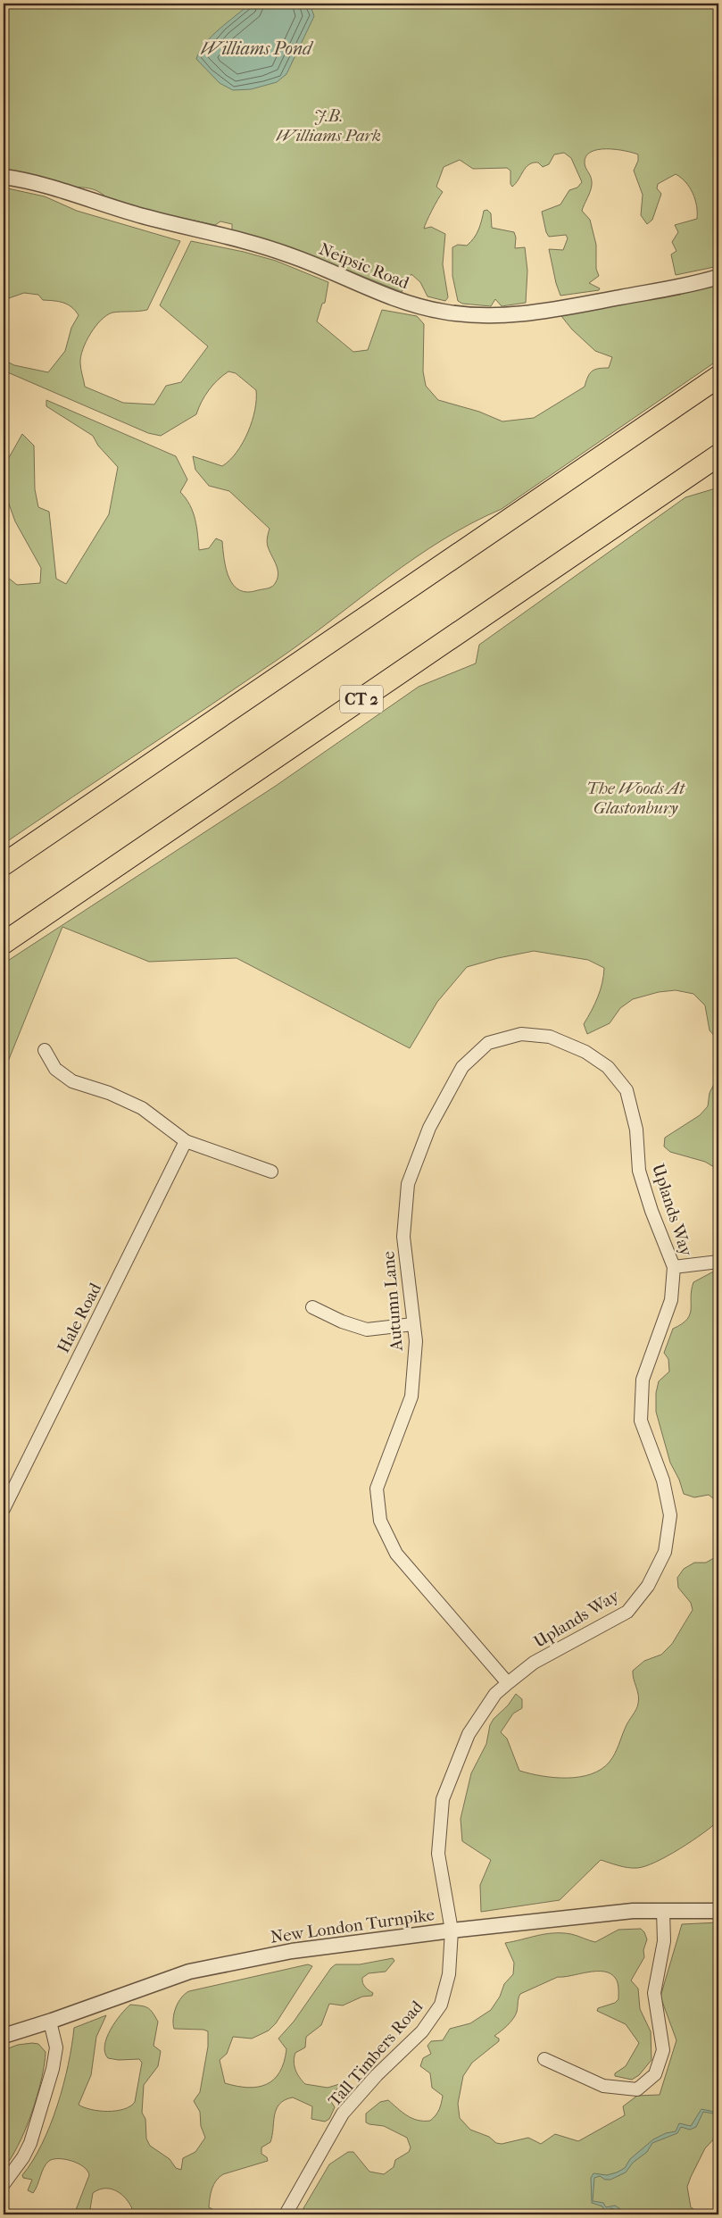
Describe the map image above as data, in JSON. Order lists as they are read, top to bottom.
{
  "streets": {
    "highway": ["CT 2"],
    "street": [
      "Neipsic Road",
      "Uplands Way",
      "Autumn Lane",
      "Hale Road",
      "New London Turnpike",
      "Tall Timbers Road"
    ]
  },
  "crossings": [
    ["Uplands Way", "Autumn Lane"],
    ["Uplands Way", "New London Turnpike"],
    ["Uplands Way", "Tall Timbers Road"],
    ["New London Turnpike", "Tall Timbers Road"]
  ],
  "water": ["Williams Pond"],
  "parks": ["J.B. Williams Park", "The Woods At Glastonbury"]
}
